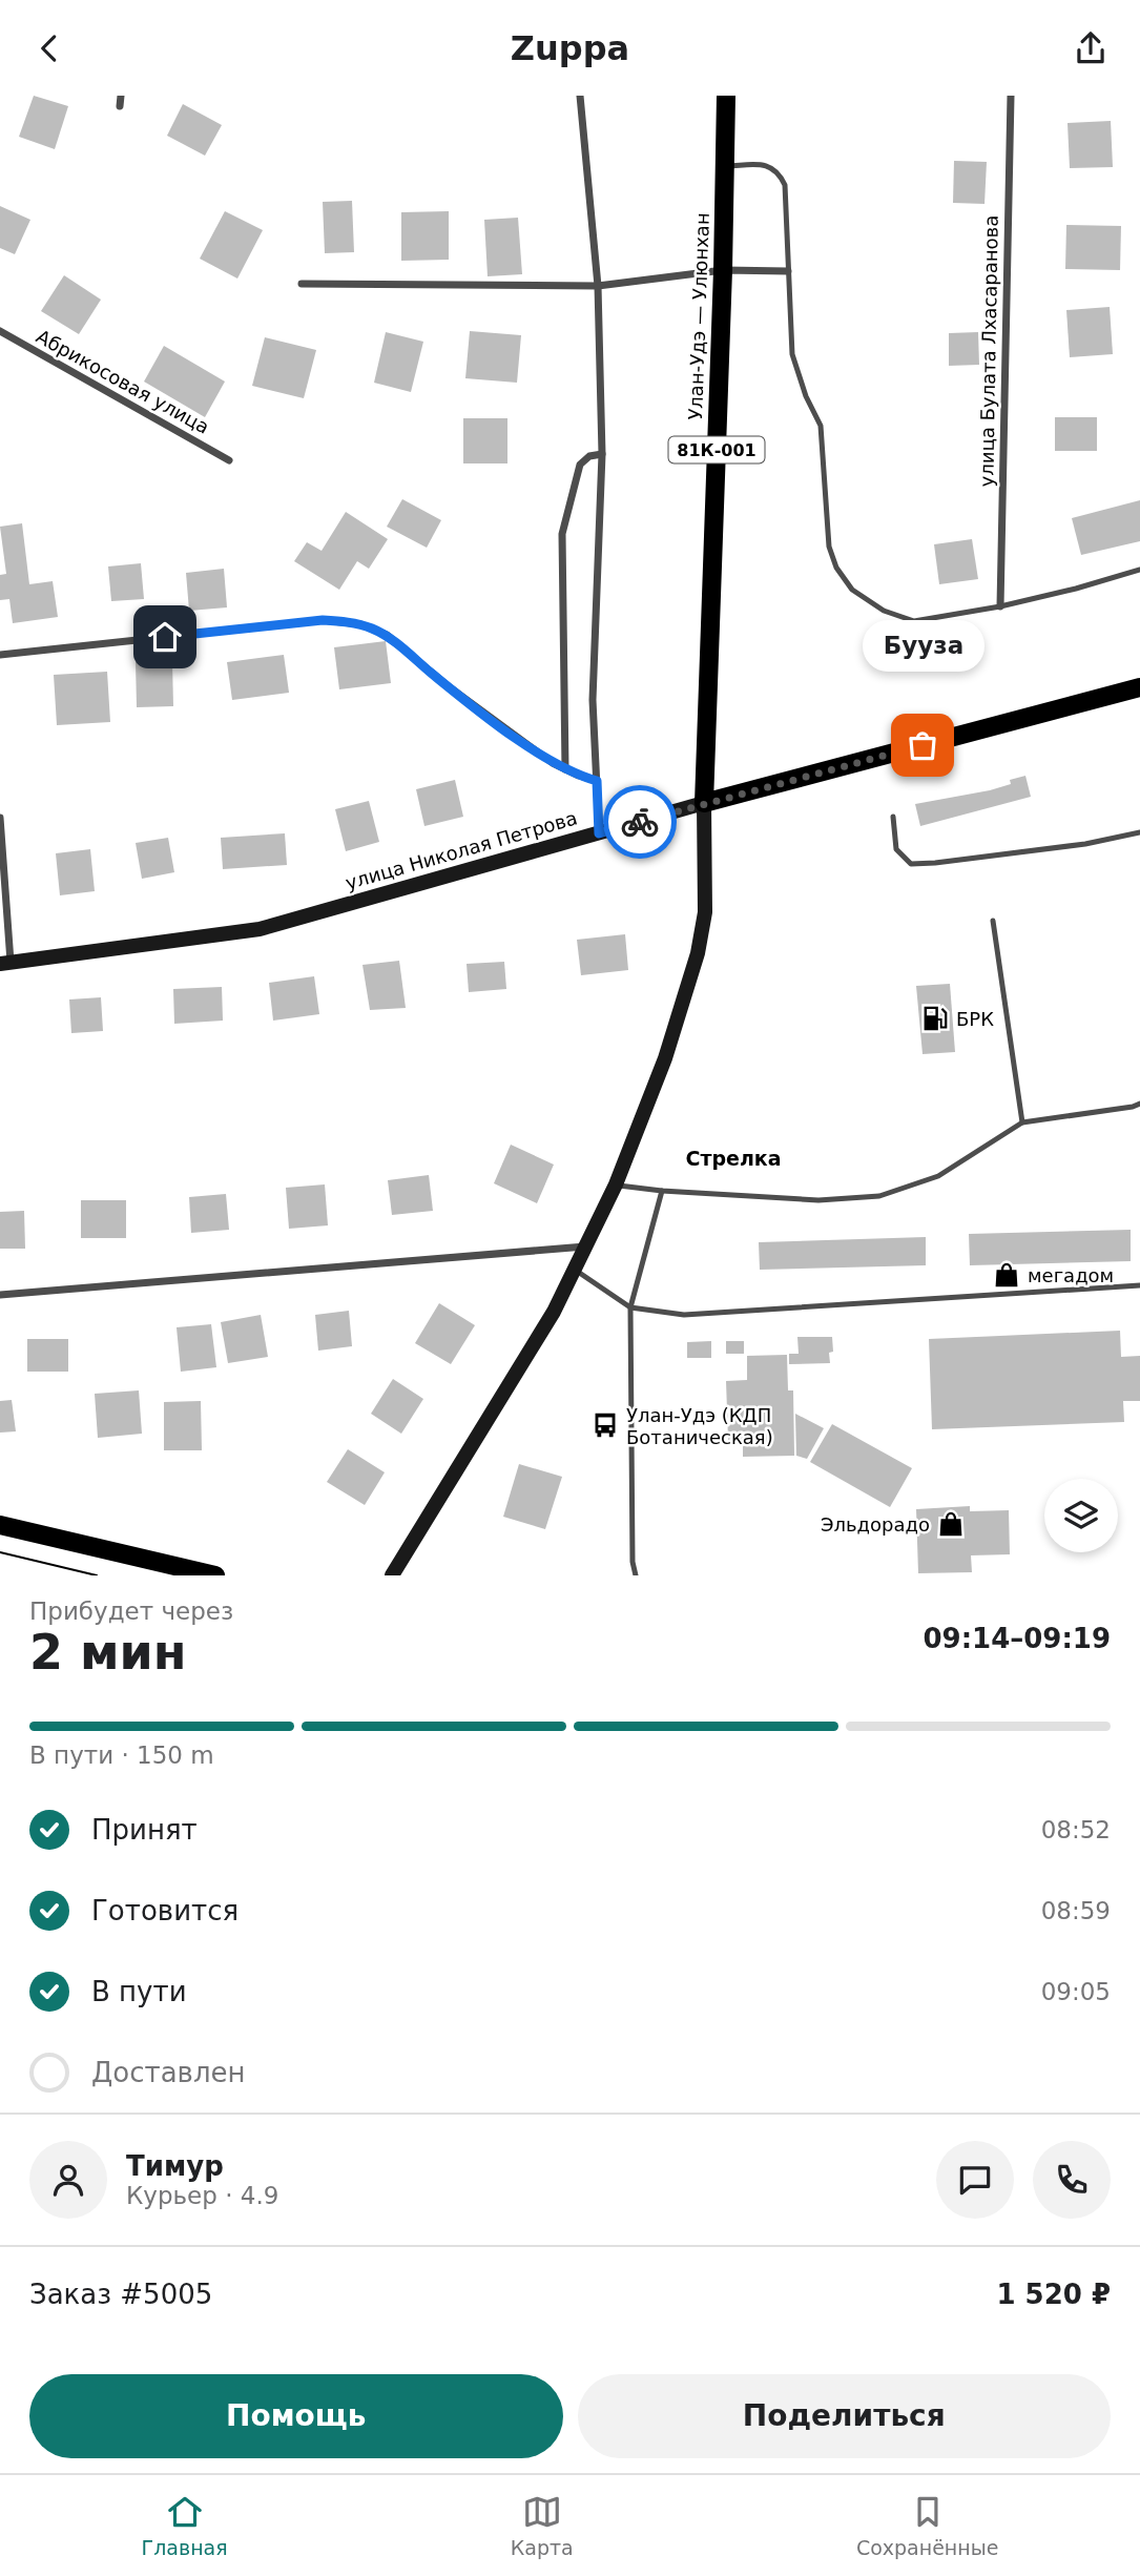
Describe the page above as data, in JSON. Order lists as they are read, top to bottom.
{
  "streets": {
    "main road": ["Улан-Удэ — Улюнхан", "81К-001", "улица Николая Петрова"],
    "street": ["улица Булата Лхасаранова", "Абрикосовая улица"]
  },
  "crossings": [
    ["Улан-Удэ — Улюнхан", "улица Николая Петрова"]
  ],
  "districts": ["Стрелка"],
  "places": {
    "other": ["Бууза"],
    "fuel station": ["БРК"],
    "shop": ["мегадом", "Эльдорадо"],
    "bus stop": ["Улан-Удэ (КДП Ботаническая)"]
  },
  "page": {
    "header": "Zuppa",
    "bubble": "Бууза",
    "heading": ["2 мин", "Прибудет через", "09:14–09:19"],
    "panel": [
      "Тимур",
      "Курьер · 4.9",
      "Заказ #5005",
      "1 520 ₽"
    ],
    "bar": "В пути · 150 m",
    "list": [
      ["Принят", "08:52"],
      ["Готовится", "08:59"],
      ["В пути", "09:05"],
      "Доставлен"
    ],
    "buttons": ["Помощь", "Поделиться"],
    "tabs": ["Главная", "Карта", "Сохранённые"]
  }
}
